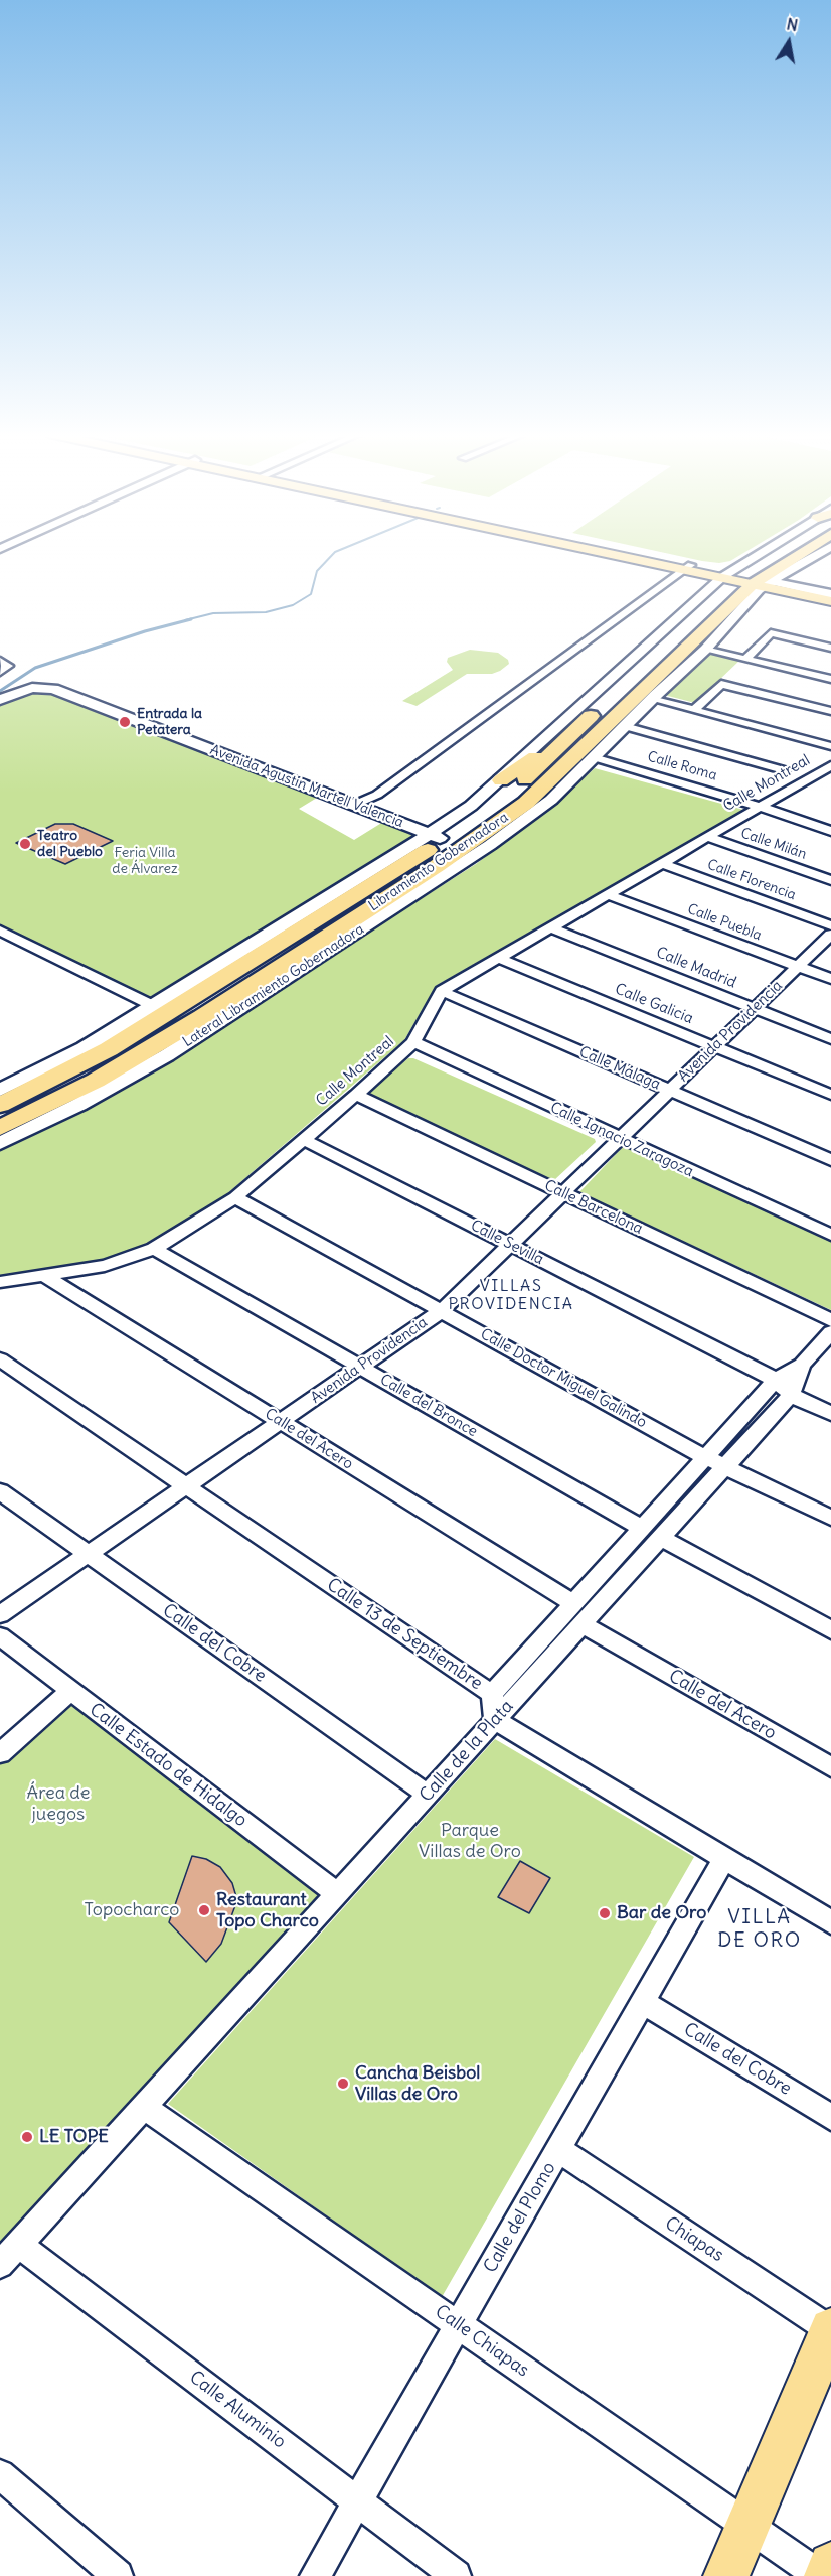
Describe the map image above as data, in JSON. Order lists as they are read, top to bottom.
{
  "streets": {
    "highway": ["Libramiento Gobernadora"],
    "street": [
      "Calle Roma",
      "Calle Montreal",
      "Avenida Agustín Martell Valencia",
      "Calle Milán",
      "Calle Florencia",
      "Calle Puebla",
      "Calle Madrid",
      "Lateral Libramiento Gobernadora",
      "Calle Galicia",
      "Avenida Providencia",
      "Calle Málaga",
      "Calle Ignacio Zaragoza",
      "Calle Barcelona",
      "Calle Sevilla",
      "Calle Doctor Miguel Galindo",
      "Calle del Bronce",
      "Calle del Acero",
      "Calle 13 de Septiembre",
      "Calle del Cobre",
      "Calle de la Plata",
      "Calle Estado de Hidalgo",
      "Calle del Plomo",
      "Chiapas",
      "Calle Chiapas",
      "Calle Aluminio"
    ]
  },
  "crossings": [
    ["Calle Roma", "Calle Montreal"],
    ["Calle Roma", "Lateral Libramiento Gobernadora"],
    ["Calle Montreal", "Calle Milán"],
    ["Calle Montreal", "Calle Florencia"],
    ["Calle Montreal", "Calle Puebla"],
    ["Calle Montreal", "Calle Madrid"],
    ["Calle Montreal", "Calle Galicia"],
    ["Calle Montreal", "Calle Málaga"],
    ["Calle Montreal", "Calle Ignacio Zaragoza"],
    ["Calle Montreal", "Calle Barcelona"],
    ["Calle Montreal", "Calle Sevilla"],
    ["Calle Montreal", "Calle Doctor Miguel Galindo"],
    ["Calle Montreal", "Calle del Bronce"],
    ["Calle Montreal", "Calle del Acero"],
    ["Avenida Agustín Martell Valencia", "Libramiento Gobernadora"],
    ["Avenida Agustín Martell Valencia", "Lateral Libramiento Gobernadora"],
    ["Libramiento Gobernadora", "Lateral Libramiento Gobernadora"],
    ["Calle Puebla", "Avenida Providencia"],
    ["Calle Madrid", "Avenida Providencia"],
    ["Calle Galicia", "Avenida Providencia"],
    ["Avenida Providencia", "Calle Málaga"],
    ["Avenida Providencia", "Calle Ignacio Zaragoza"],
    ["Avenida Providencia", "Calle Barcelona"],
    ["Avenida Providencia", "Calle Sevilla"],
    ["Avenida Providencia", "Calle Doctor Miguel Galindo"],
    ["Avenida Providencia", "Calle del Bronce"],
    ["Avenida Providencia", "Calle del Acero"],
    ["Avenida Providencia", "Calle 13 de Septiembre"],
    ["Avenida Providencia", "Calle del Cobre"],
    ["Calle Sevilla", "Calle de la Plata"],
    ["Calle Doctor Miguel Galindo", "Calle de la Plata"],
    ["Calle del Bronce", "Calle de la Plata"],
    ["Calle del Acero", "Calle de la Plata"],
    ["Calle 13 de Septiembre", "Calle de la Plata"],
    ["Calle del Cobre", "Calle de la Plata"],
    ["Calle del Cobre", "Calle del Plomo"],
    ["Calle de la Plata", "Calle Estado de Hidalgo"],
    ["Calle de la Plata", "Calle Chiapas"],
    ["Calle de la Plata", "Calle Aluminio"],
    ["Calle del Plomo", "Chiapas"],
    ["Calle del Plomo", "Calle Chiapas"],
    ["Calle del Plomo", "Calle Aluminio"]
  ],
  "districts": ["VILLAS PROVIDENCIA", "VILLA DE ORO"],
  "parks": [
    "Feria Villa de Álvarez",
    "Área de juegos",
    "Parque Villas de Oro",
    "Topocharco"
  ],
  "places": [
    "Entrada la Petatera",
    "Teatro del Pueblo",
    "Restaurant Topo Charco",
    "Bar de Oro",
    "Cancha Beisbol Villas de Oro",
    "LE TOPE"
  ],
  "north": "top"
}
